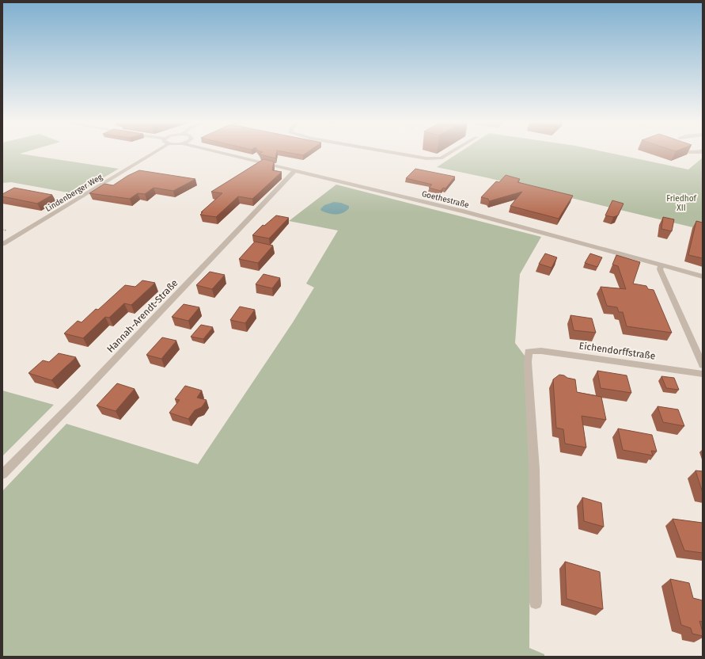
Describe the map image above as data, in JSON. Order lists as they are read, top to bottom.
{
  "streets": {
    "street": [
      "Lindenberger Weg",
      "Goethestraße",
      "Hannah-Arendt-Straße",
      "Eichendorffstraße"
    ]
  },
  "crossings": [
    ["Goethestraße", "Hannah-Arendt-Straße"]
  ],
  "parks": ["Friedhof XII"]
}
